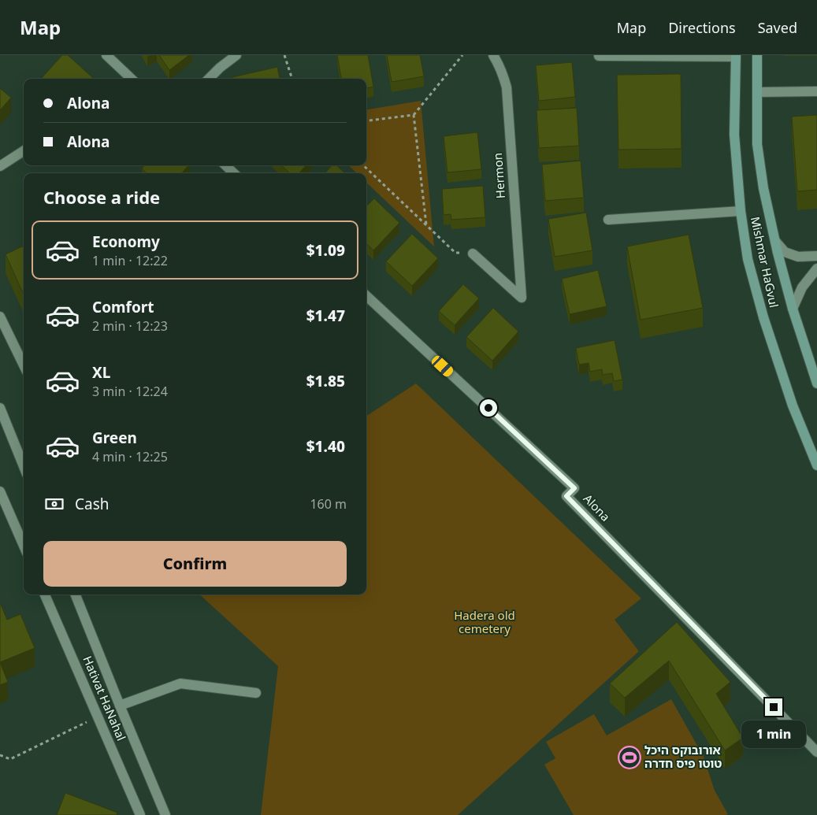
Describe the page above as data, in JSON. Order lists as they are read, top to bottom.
{
  "streets": {
    "main road": ["Mishmar HaGvul"],
    "street": ["Hermon", "Alona", "Hativat HaNahal"]
  },
  "parks": ["Hadera old cemetery"],
  "places": {
    "sports": ["אורובוקס היכל טוטו פיס חדרה"]
  },
  "page": {
    "header": "Map",
    "nav": ["Map", "Directions", "Saved"],
    "banner": ["Alona", "Alona"],
    "heading": "Choose a ride",
    "list": [
      {
        "name": "Economy",
        "note": "1 min · 12:22",
        "value": "$1.09"
      },
      {
        "name": "Comfort",
        "note": "2 min · 12:23",
        "value": "$1.47"
      },
      {
        "name": "XL",
        "note": "3 min · 12:24",
        "value": "$1.85"
      },
      {
        "name": "Green",
        "note": "4 min · 12:25",
        "value": "$1.40"
      }
    ],
    "pay": ["Cash", "160 m"],
    "buttons": "Confirm",
    "bubble": "1 min"
  }
}
